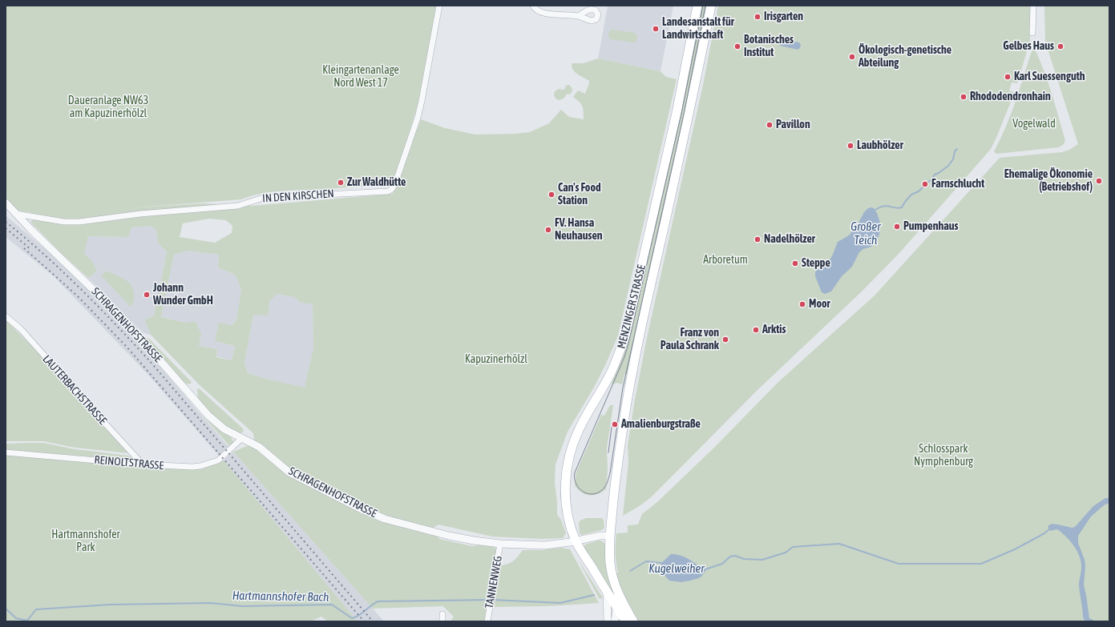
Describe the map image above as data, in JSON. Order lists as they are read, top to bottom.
{
  "streets": {
    "main road": ["MENZINGER STRASSE"],
    "street": [
      "IN DEN KIRSCHEN",
      "SCHRAGENHOFSTRASSE",
      "LAUTERBACHSTRASSE",
      "REINOLTSTRASSE",
      "TANNENWEG"
    ]
  },
  "crossings": [
    ["IN DEN KIRSCHEN", "SCHRAGENHOFSTRASSE"],
    ["MENZINGER STRASSE", "SCHRAGENHOFSTRASSE"],
    ["SCHRAGENHOFSTRASSE", "REINOLTSTRASSE"],
    ["SCHRAGENHOFSTRASSE", "TANNENWEG"],
    ["LAUTERBACHSTRASSE", "REINOLTSTRASSE"]
  ],
  "water": ["Großer Teich", "Kugelweiher", "Hartmannshofer Bach"],
  "parks": [
    "Kleingartenanlage Nord West 17",
    "Daueranlage NW63 am Kapuzinerhölzl",
    "Vogelwald",
    "Arboretum",
    "Kapuzinerhölzl",
    "Schlosspark Nymphenburg",
    "Hartmannshofer Park"
  ],
  "places": [
    "Irisgarten",
    "Landesanstalt für Landwirtschaft",
    "Botanisches Institut",
    "Gelbes Haus",
    "Ökologisch-genetische Abteilung",
    "Karl Suessenguth",
    "Rhododendronhain",
    "Pavillon",
    "Laubhölzer",
    "Ehemalige Ökonomie (Betriebshof)",
    "Zur Waldhütte",
    "Farnschlucht",
    "Can's Food Station",
    "Pumpenhaus",
    "FV. Hansa Neuhausen",
    "Nadelhölzer",
    "Steppe",
    "Johann Wunder GmbH",
    "Moor",
    "Arktis",
    "Franz von Paula Schrank",
    "Amalienburgstraße"
  ]
}
